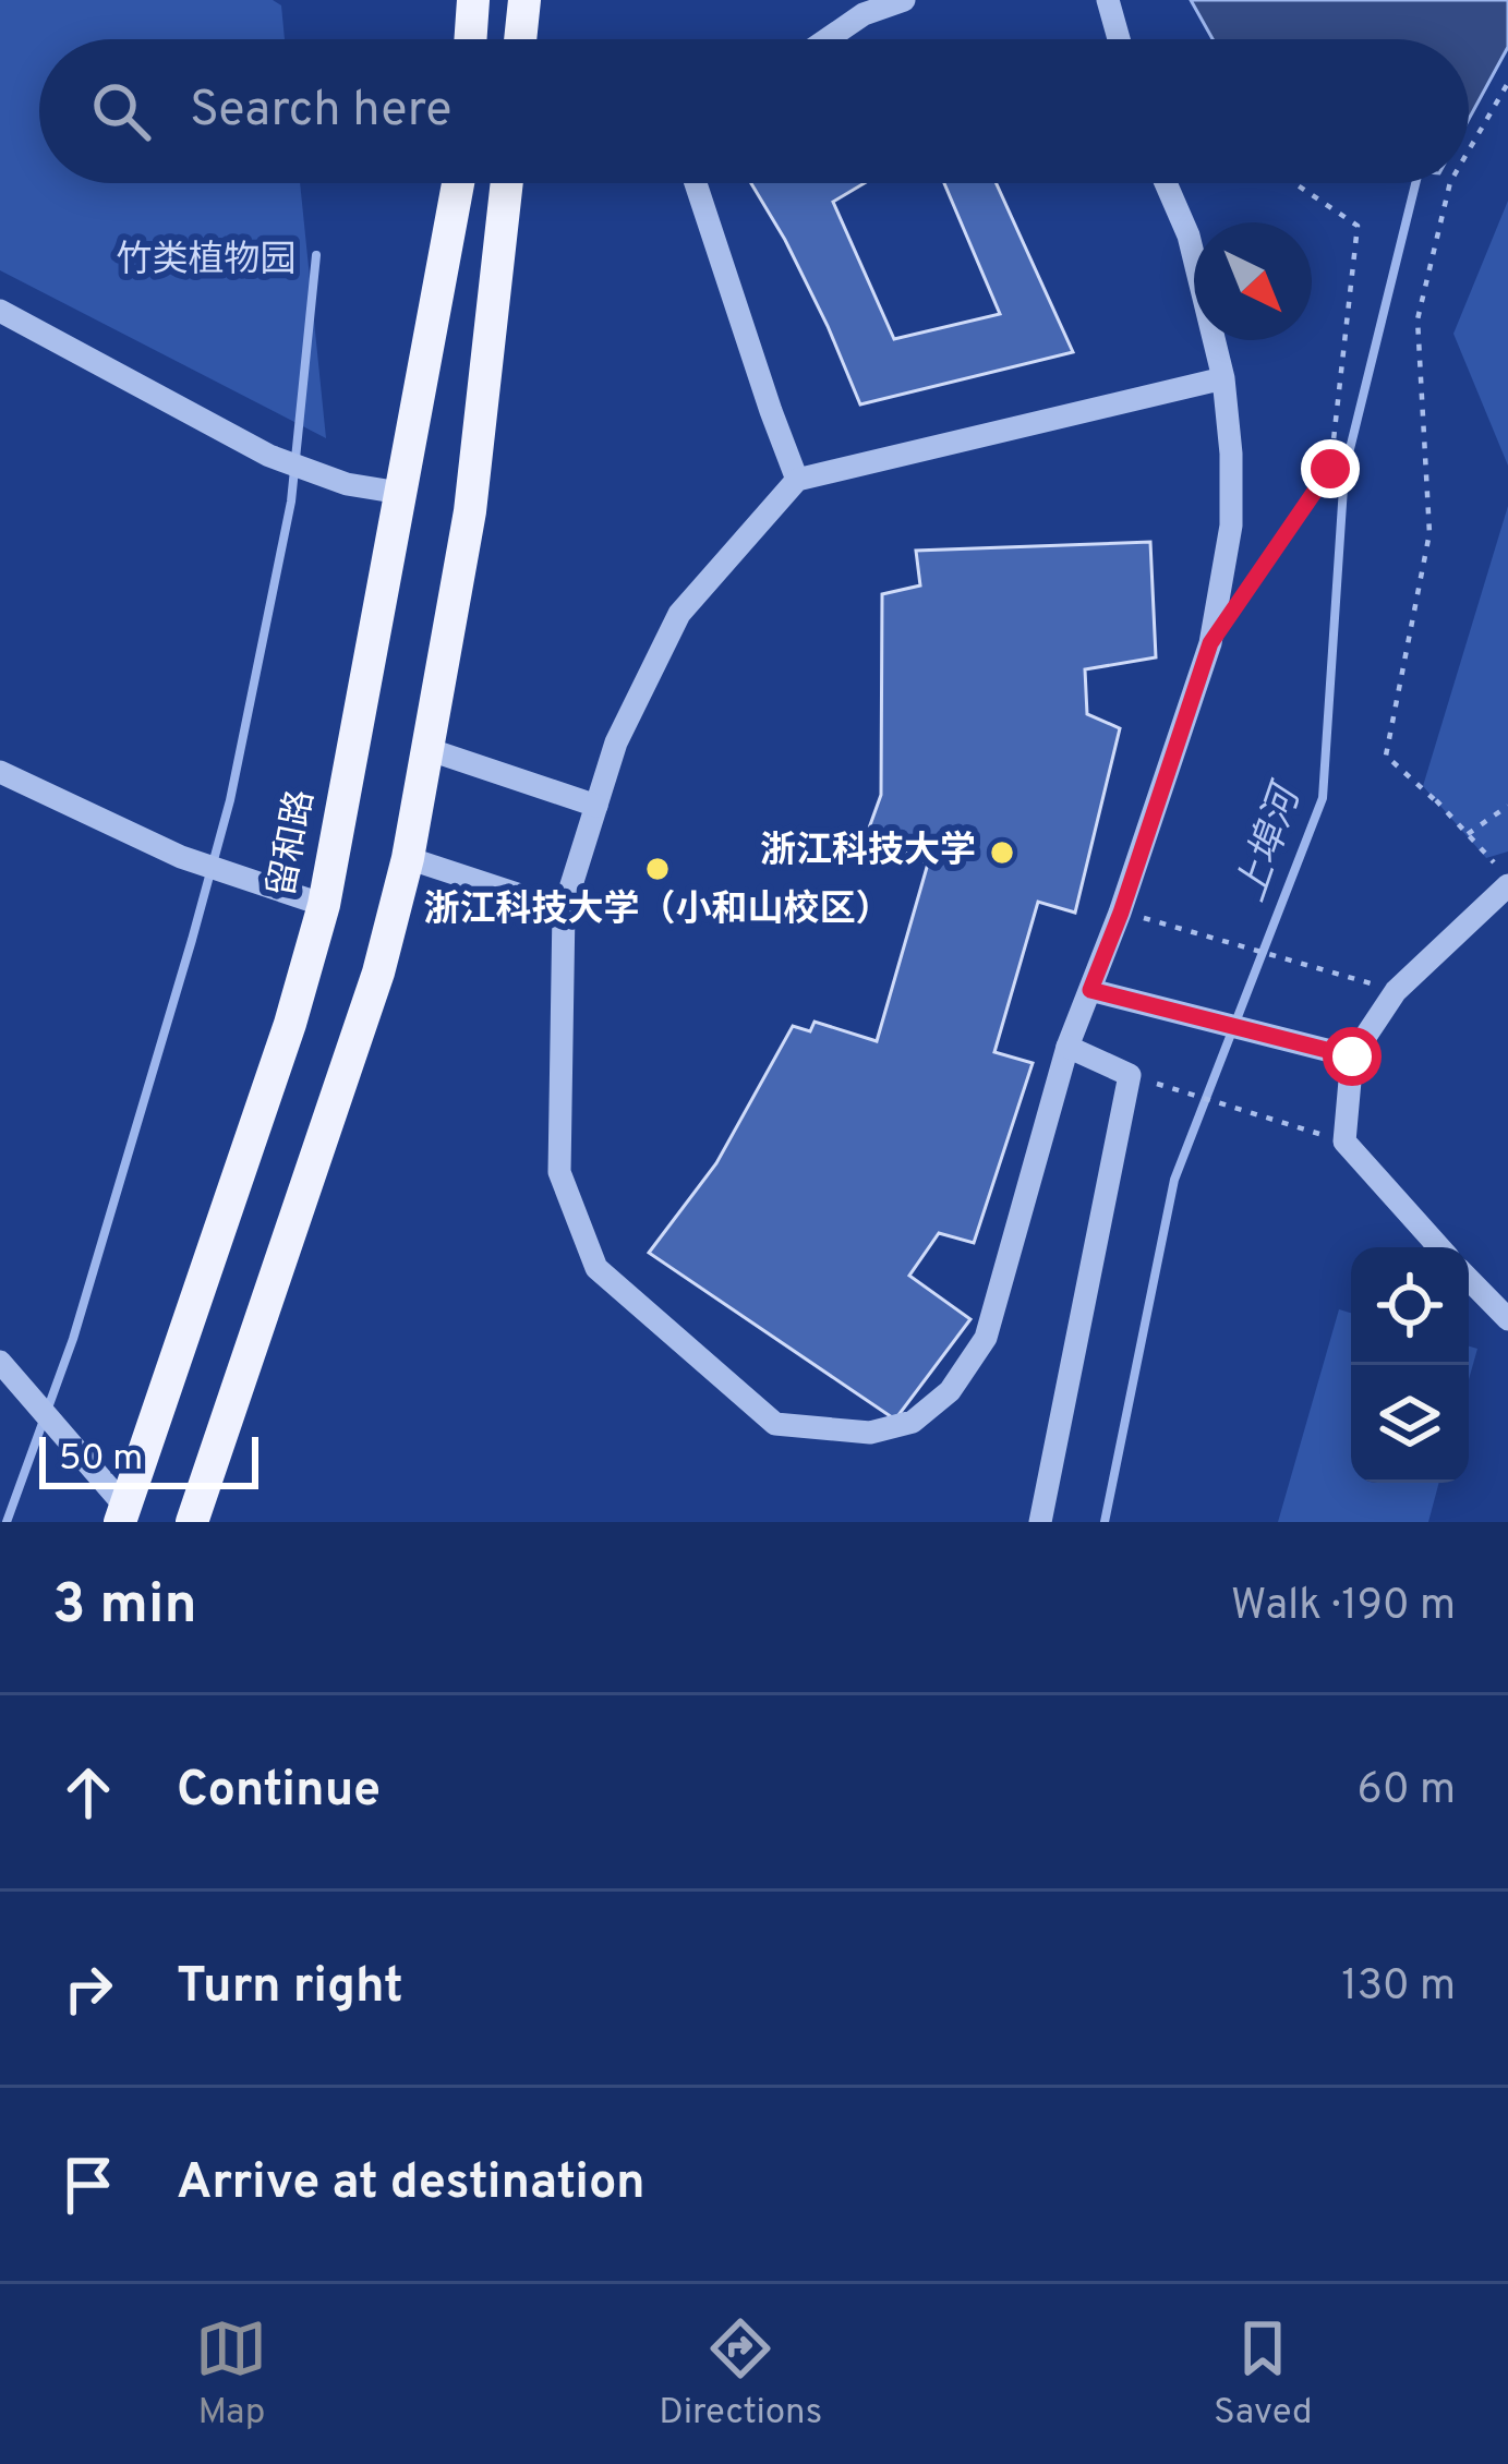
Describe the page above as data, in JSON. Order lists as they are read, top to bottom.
{
  "streets": {
    "main road": ["留和路"]
  },
  "water": ["上埠河"],
  "parks": ["竹类植物园"],
  "places": ["浙江科技大学", "浙江科技大学（小和山校区）"],
  "scale_bar": "50 m",
  "north": "bottom right",
  "page": {
    "search": "Search here",
    "scale": "50 m",
    "heading": ["3 min", "Walk · 190 m"],
    "list": [
      ["Continue", "60 m"],
      ["Turn right", "130 m"],
      "Arrive at destination"
    ],
    "nav": ["Map", "Directions", "Saved"]
  }
}
